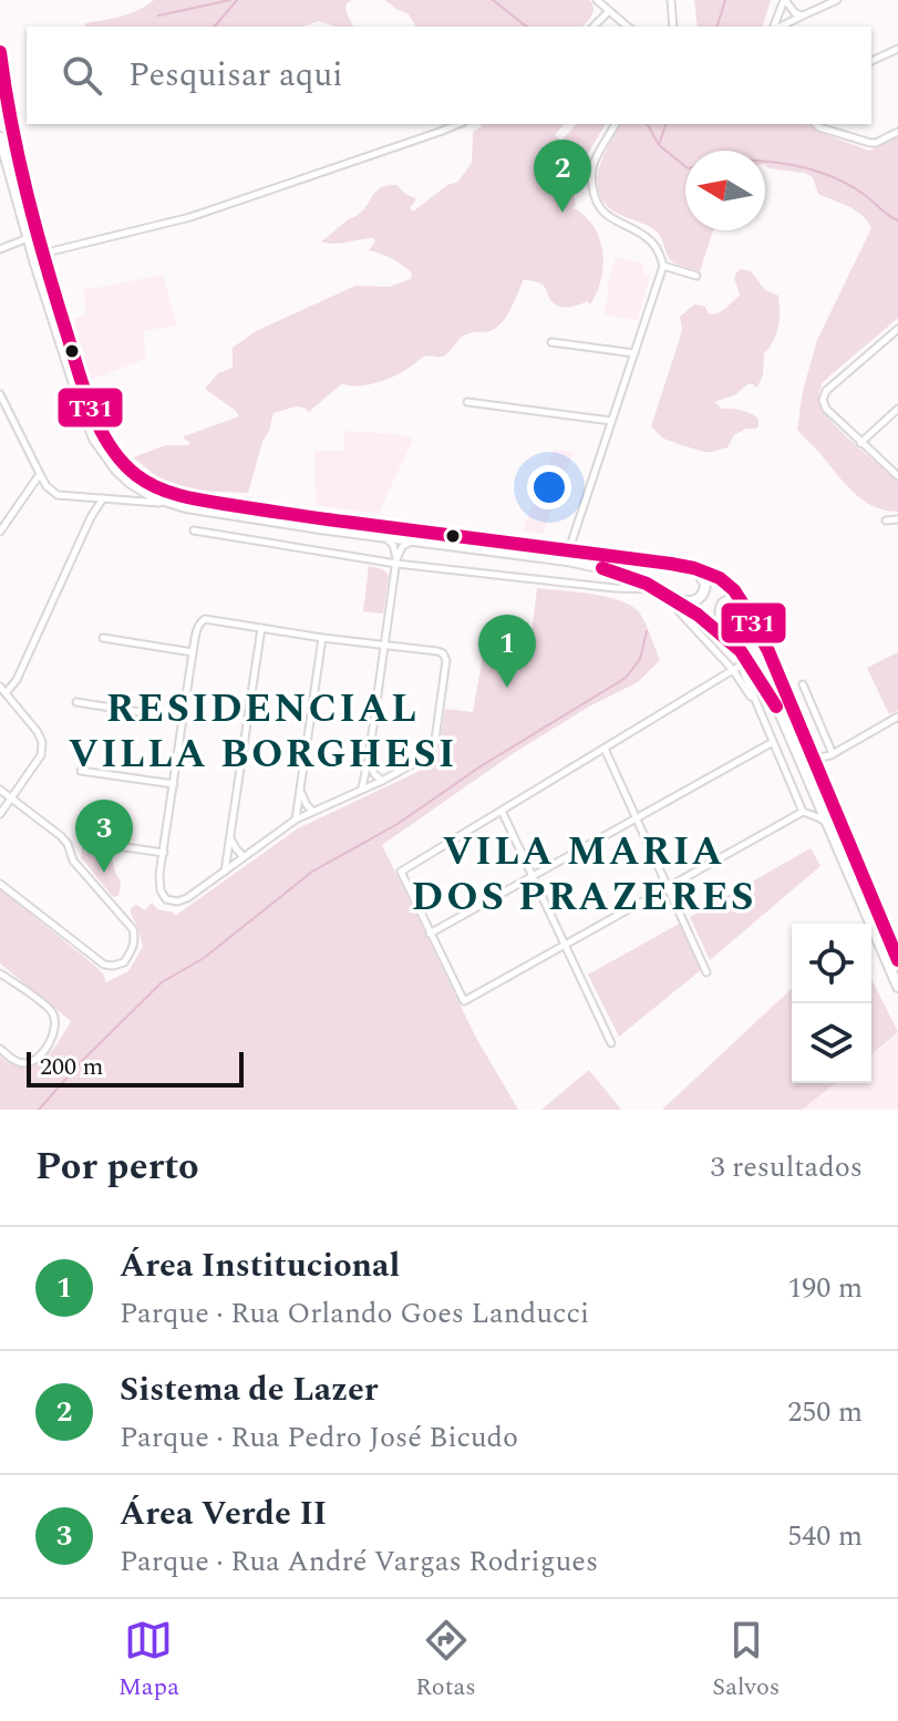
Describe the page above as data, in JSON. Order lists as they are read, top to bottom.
{
  "districts": ["RESIDENCIAL VILLA BORGHESI", "VILA MARIA DOS PRAZERES"],
  "lines": ["transit line T31"],
  "scale_bar": "200 m",
  "north": "left",
  "page": {
    "search": "Pesquisar aqui",
    "pins": ["2", "1", "3"],
    "scale": "200 m",
    "heading": ["Por perto", "3 resultados"],
    "list": [
      {
        "mark": "1",
        "name": "Área Institucional",
        "note": "Parque · Rua Orlando Goes Landucci",
        "value": "190 m"
      },
      {
        "mark": "2",
        "name": "Sistema de Lazer",
        "note": "Parque · Rua Pedro José Bicudo",
        "value": "250 m"
      },
      {
        "mark": "3",
        "name": "Área Verde II",
        "note": "Parque · Rua André Vargas Rodrigues",
        "value": "540 m"
      }
    ],
    "nav": ["Mapa", "Rotas", "Salvos"]
  }
}
